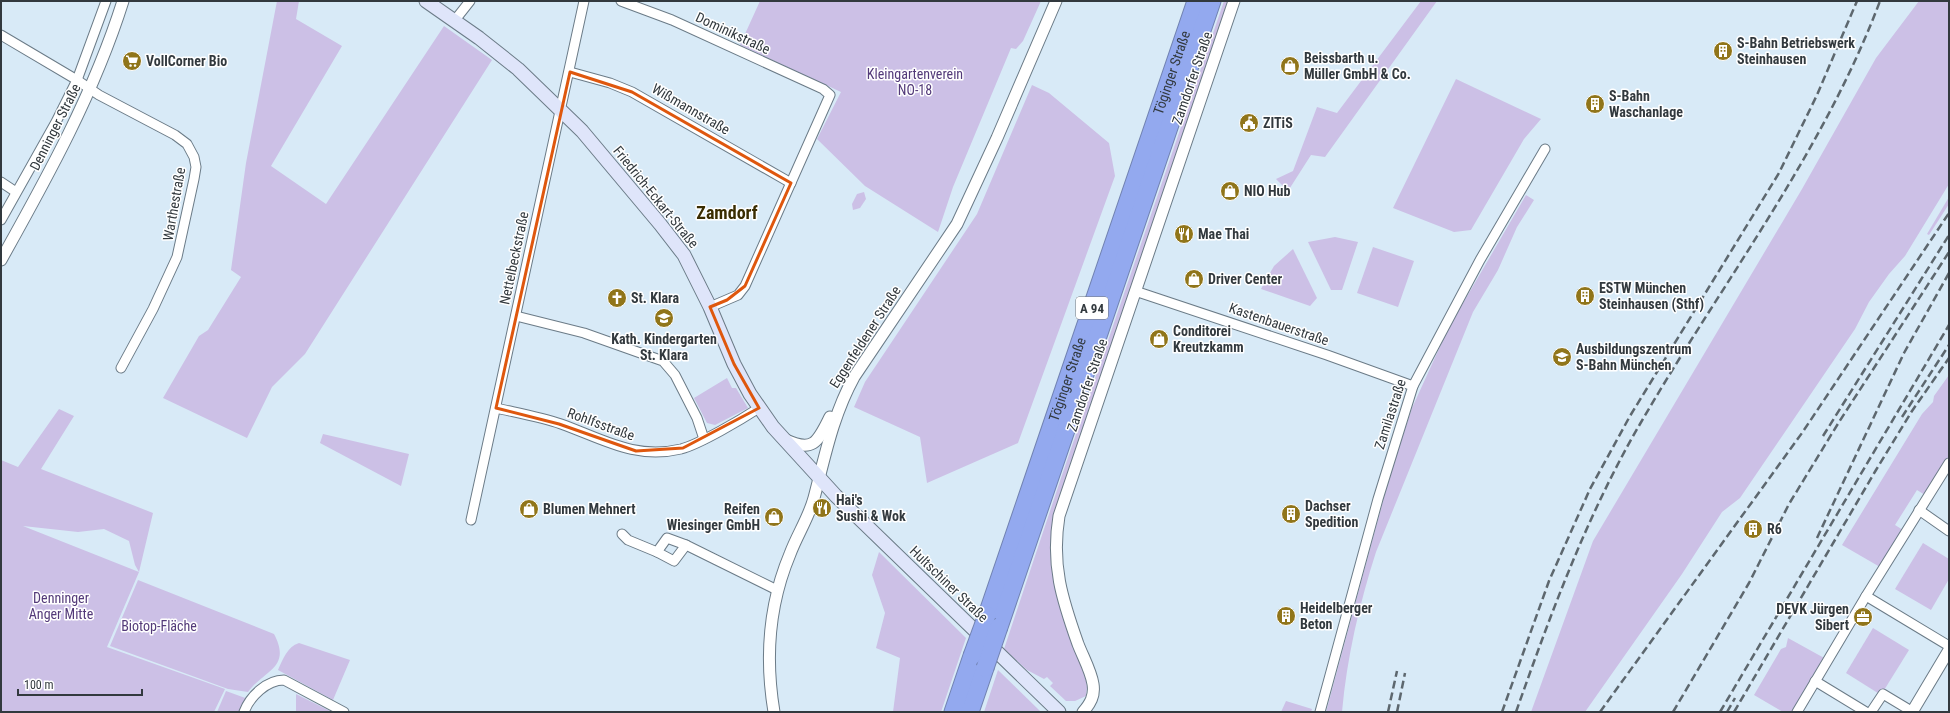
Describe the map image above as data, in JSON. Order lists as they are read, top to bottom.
{
  "streets": {
    "highway": ["Töginger Straße", "A 94"],
    "main road": ["Friedrich-Eckart-Straße", "Hultschiner Straße"],
    "street": [
      "Dominikstraße",
      "Zamdorfer Straße",
      "Wißmannstraße",
      "Denninger Straße",
      "Warthestraße",
      "Nettelbeckstraße",
      "Kastenbauerstraße",
      "Eggenfeldener Straße",
      "Zamilastraße",
      "Rohlfsstraße"
    ]
  },
  "crossings": [
    ["Dominikstraße", "Wißmannstraße"],
    ["Zamdorfer Straße", "Kastenbauerstraße"],
    ["Wißmannstraße", "Nettelbeckstraße"],
    ["Denninger Straße", "Warthestraße"],
    ["Friedrich-Eckart-Straße", "Nettelbeckstraße"],
    ["Friedrich-Eckart-Straße", "Eggenfeldener Straße"],
    ["Friedrich-Eckart-Straße", "Rohlfsstraße"],
    ["Friedrich-Eckart-Straße", "Hultschiner Straße"],
    ["Nettelbeckstraße", "Rohlfsstraße"],
    ["Kastenbauerstraße", "Zamilastraße"],
    ["Eggenfeldener Straße", "Hultschiner Straße"]
  ],
  "districts": ["Zamdorf"],
  "parks": ["Kleingartenverein NO-18", "Denninger Anger Mitte", "Biotop-Fläche"],
  "places": {
    "building": [
      "S-Bahn Betriebswerk Steinhausen",
      "S-Bahn Waschanlage",
      "ESTW München Steinhausen (Sthf)",
      "Dachser Spedition",
      "R6",
      "Heidelberger Beton"
    ],
    "supermarket": ["VollCorner Bio"],
    "shop": [
      "Beissbarth u. Müller GmbH & Co.",
      "NIO Hub",
      "Driver Center",
      "Conditorei Kreutzkamm",
      "Blumen Mehnert",
      "Reifen Wiesinger GmbH"
    ],
    "public building": ["ZITiS"],
    "restaurant": ["Mae Thai", "Hai's Sushi & Wok"],
    "church": ["St. Klara"],
    "school or university": ["Kath. Kindergarten St. Klara", "Ausbildungszentrum S-Bahn München"],
    "office": ["DEVK Jürgen Sibert"]
  },
  "scale_bar": "100 m"
}
